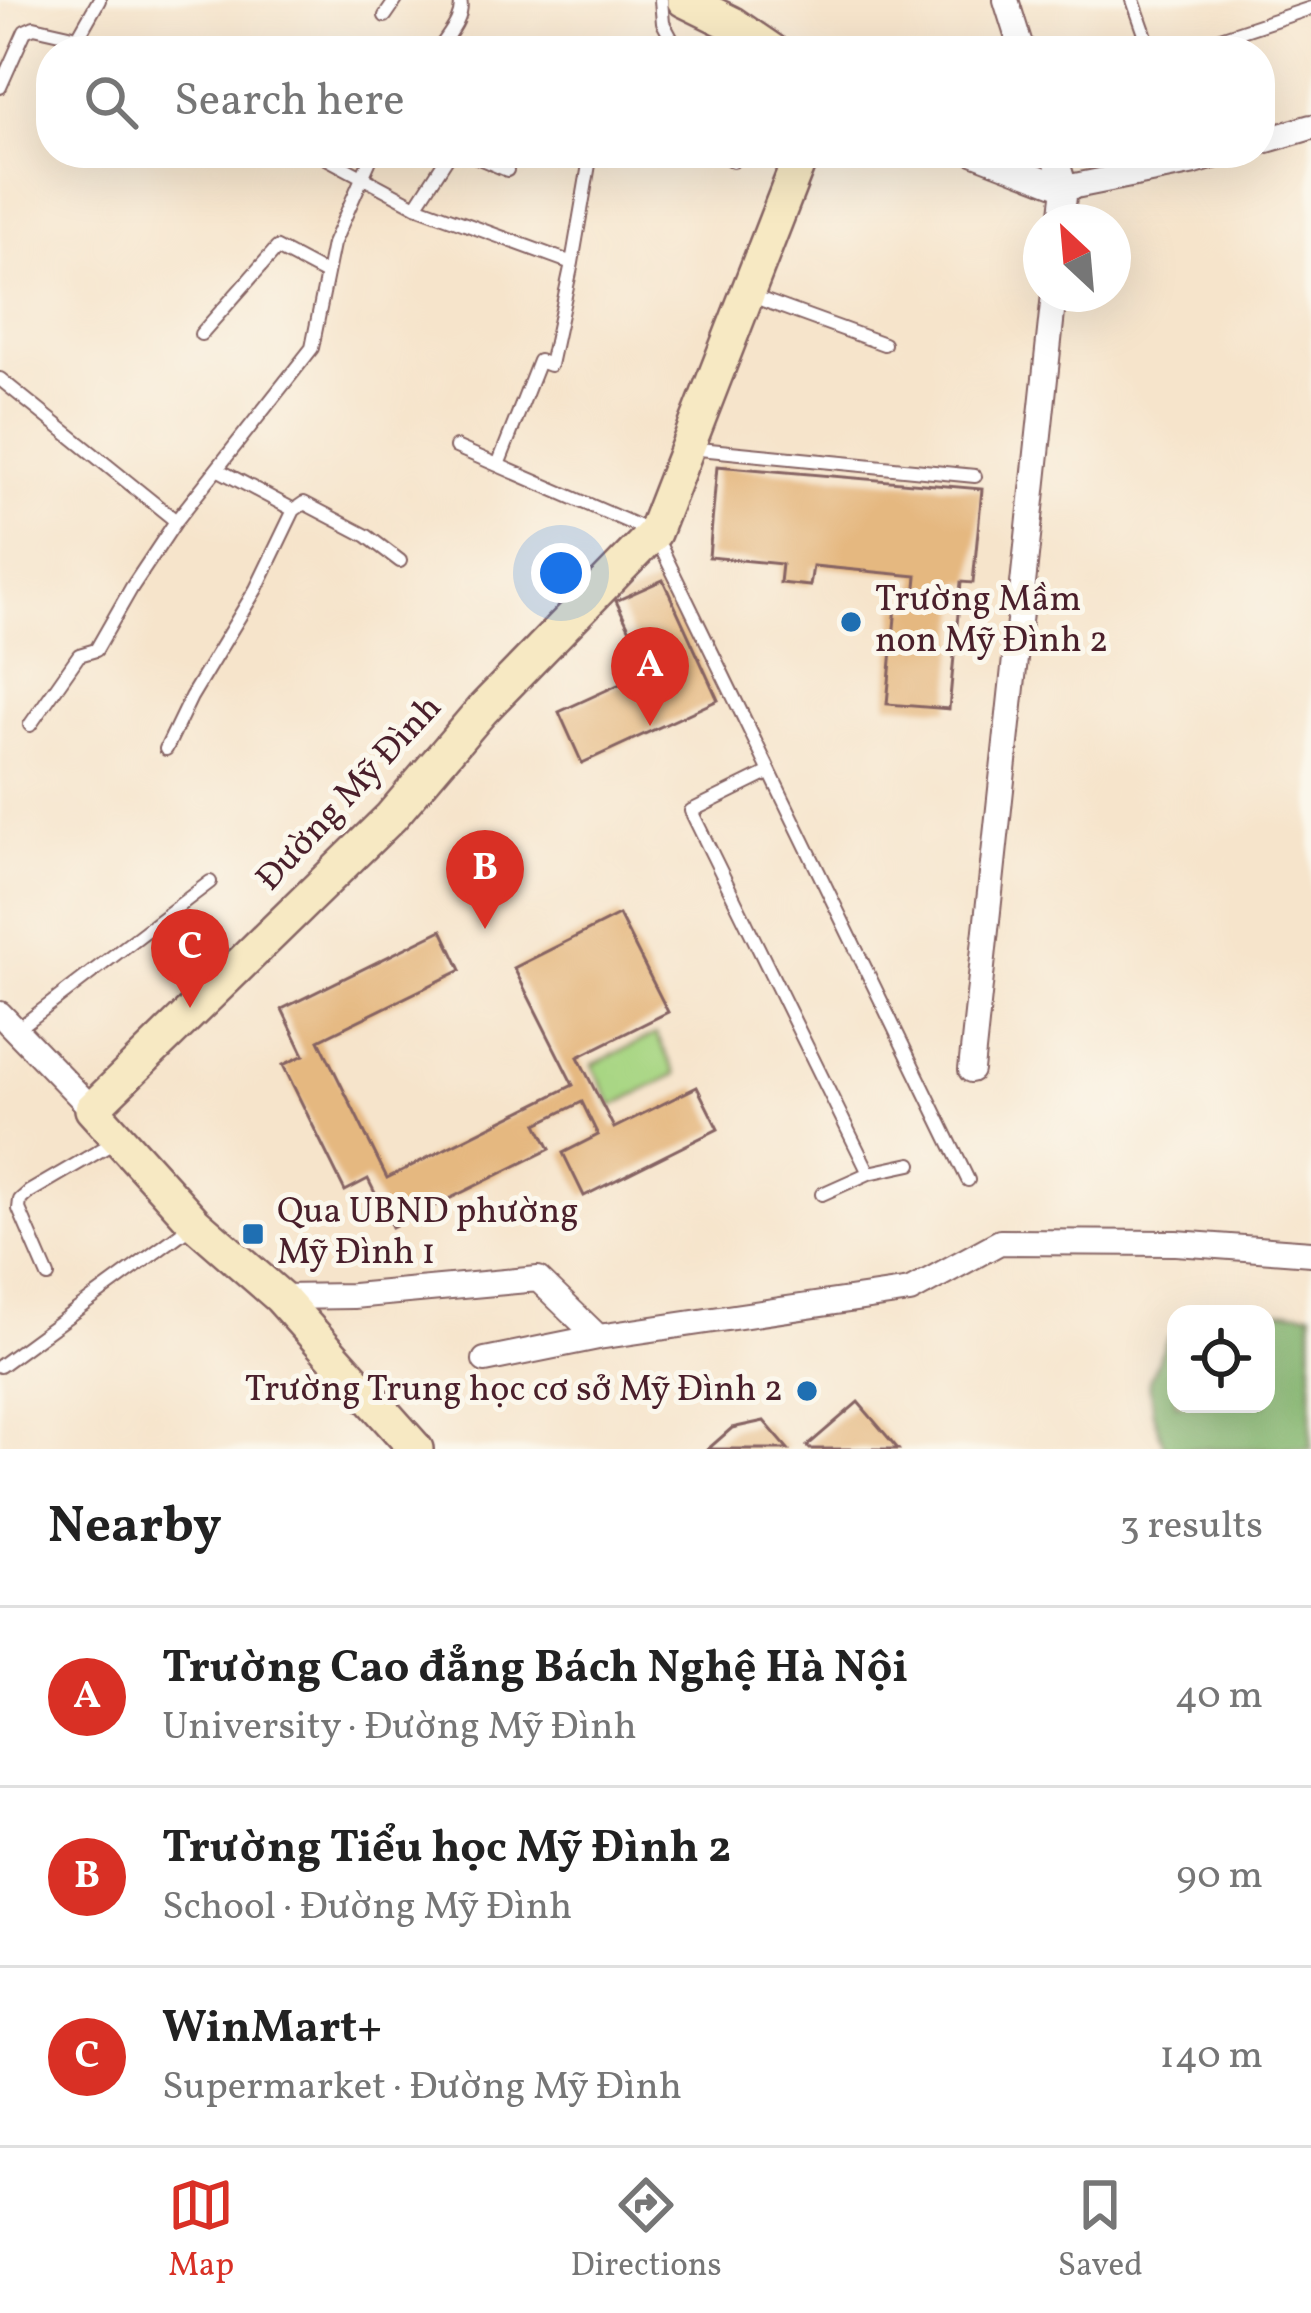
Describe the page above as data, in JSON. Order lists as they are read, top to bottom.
{
  "streets": {
    "street": ["Đường Mỹ Đình"]
  },
  "places": {
    "other": ["Trường Mầm non Mỹ Đình 2", "Trường Trung học cơ sở Mỹ Đình 2"],
    "transit": ["Qua UBND phường Mỹ Đình 1"]
  },
  "north": "top left",
  "page": {
    "search": "Search here",
    "pins": ["A", "B", "C"],
    "heading": ["Nearby", "3 results"],
    "list": [
      {
        "mark": "A",
        "name": "Trường Cao đẳng Bách Nghệ Hà Nội",
        "note": "University · Đường Mỹ Đình",
        "value": "40 m"
      },
      {
        "mark": "B",
        "name": "Trường Tiểu học Mỹ Đình 2",
        "note": "School · Đường Mỹ Đình",
        "value": "90 m"
      },
      {
        "mark": "C",
        "name": "WinMart+",
        "note": "Supermarket · Đường Mỹ Đình",
        "value": "140 m"
      }
    ],
    "nav": ["Map", "Directions", "Saved"]
  }
}
